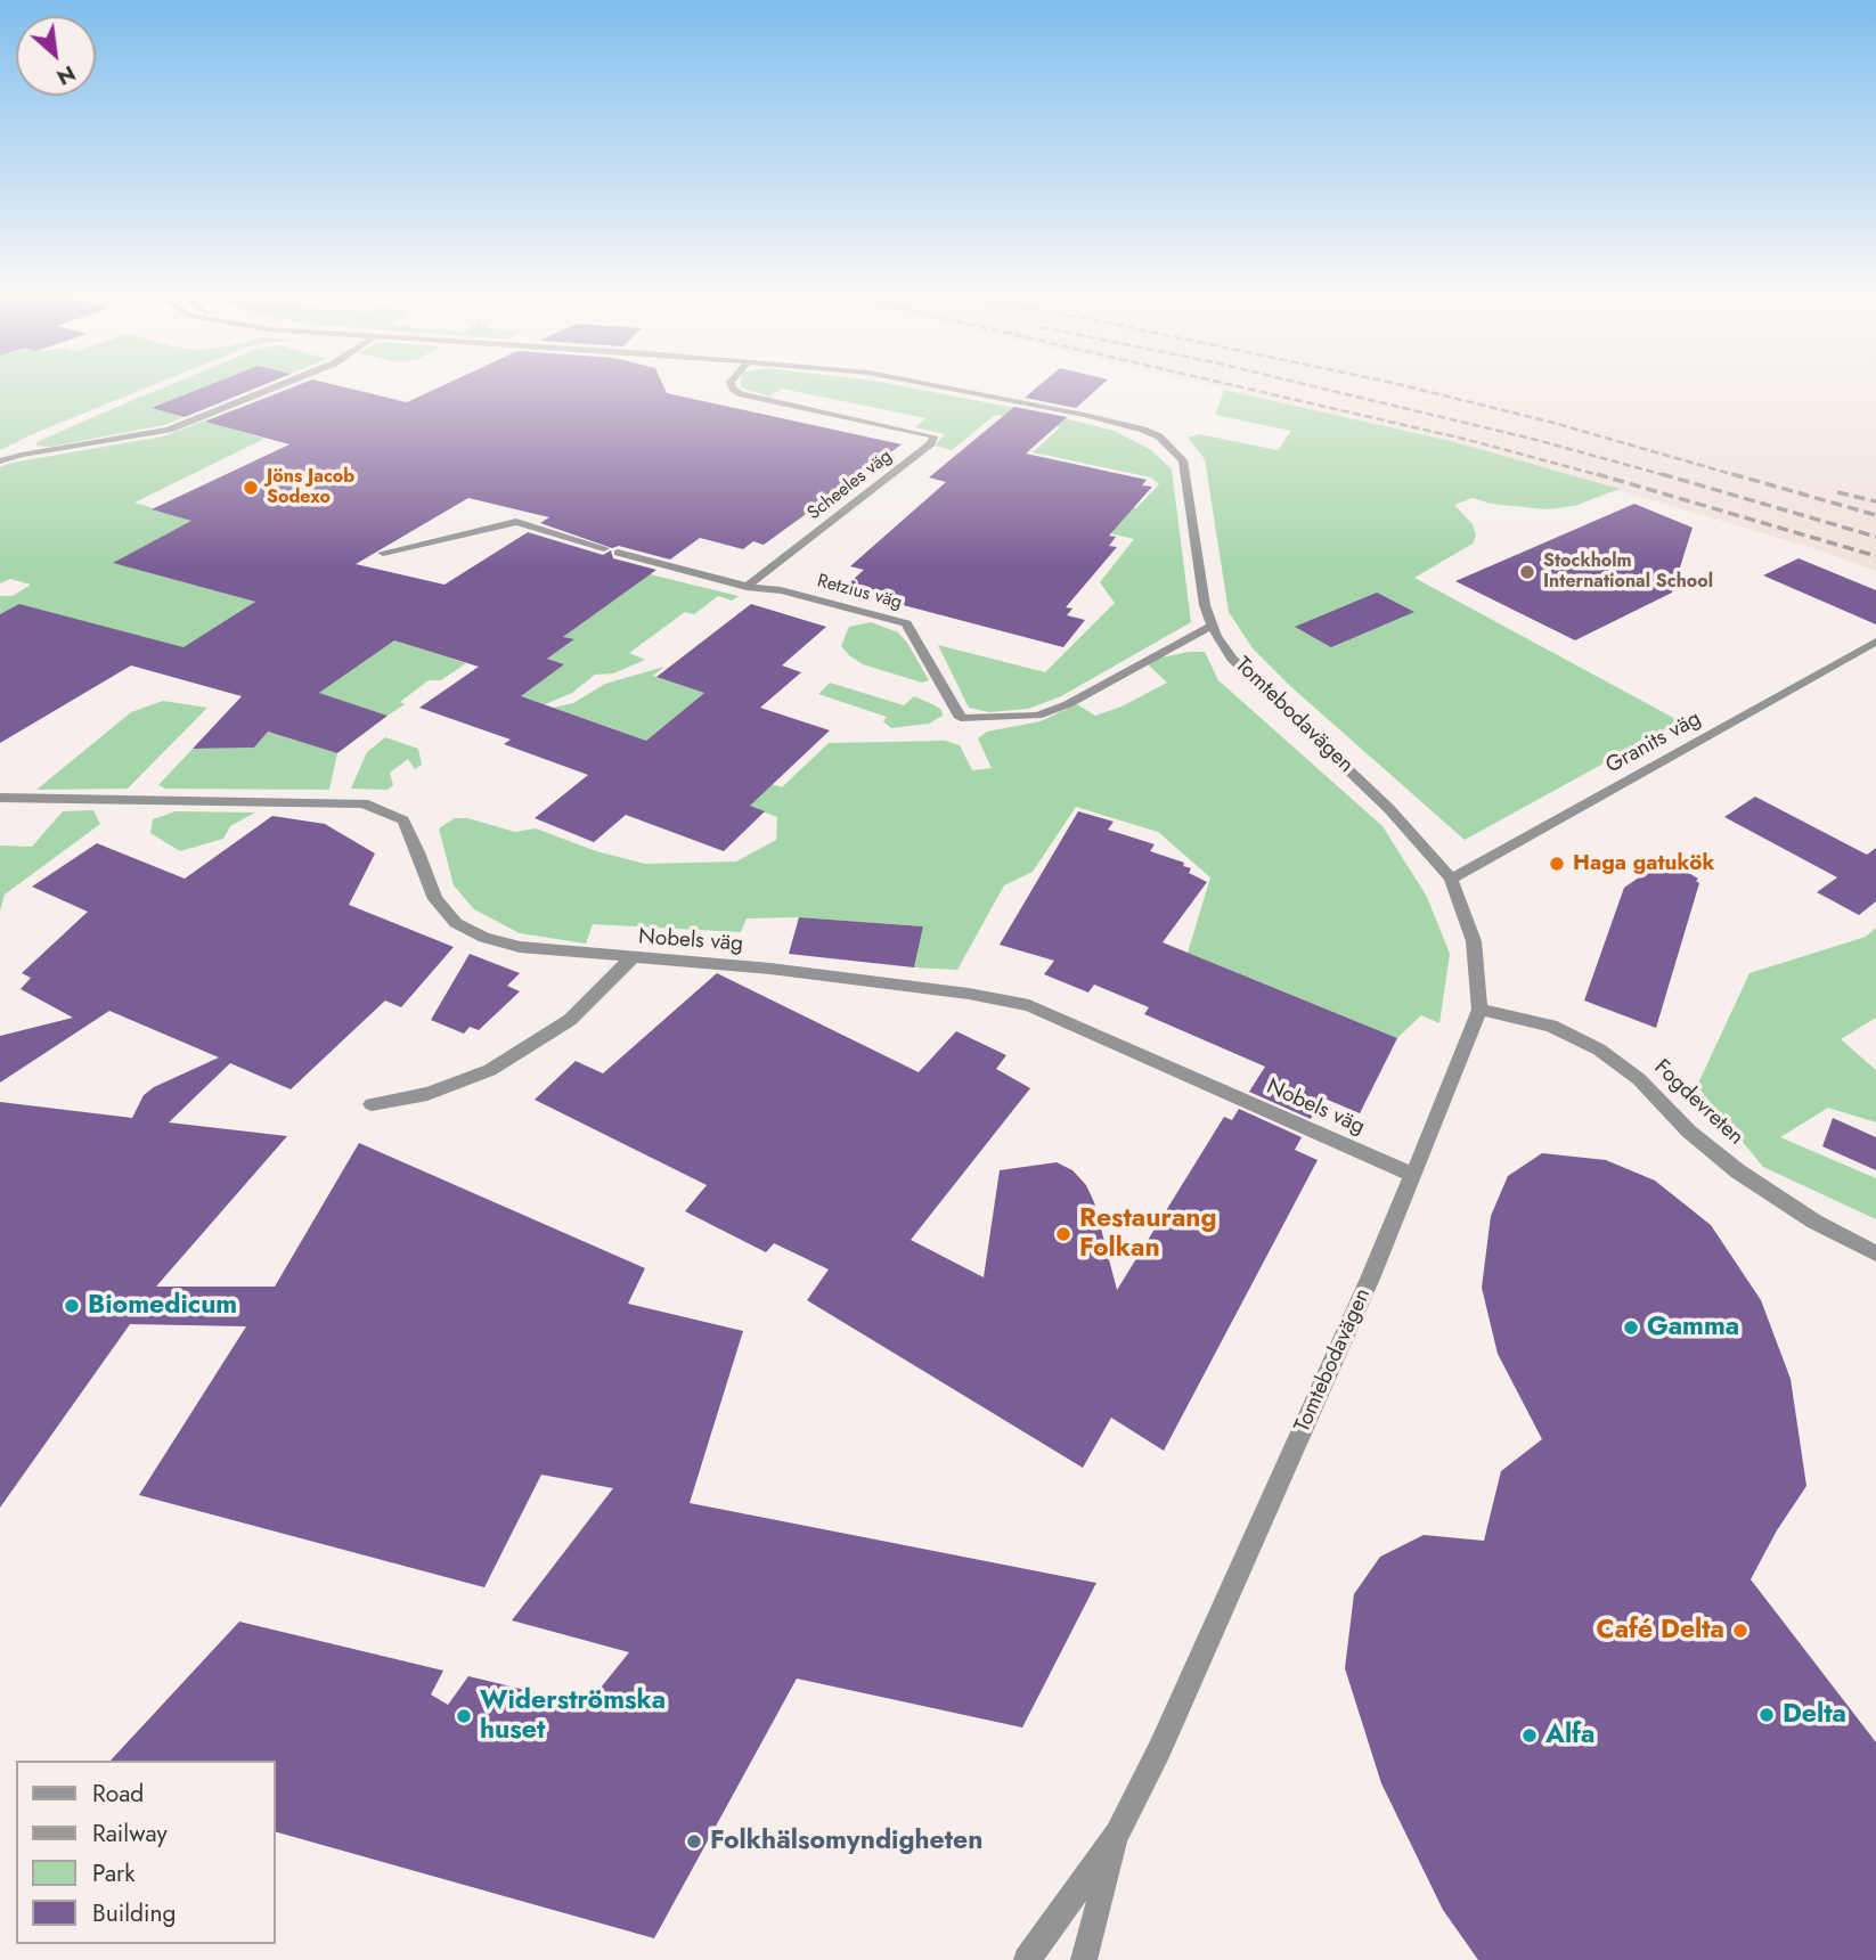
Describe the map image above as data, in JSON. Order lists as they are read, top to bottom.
{
  "streets": {
    "street": [
      "Scheeles väg",
      "Retzius väg",
      "Tomtebodavägen",
      "Granits väg",
      "Nobels väg",
      "Fogdevreten"
    ]
  },
  "crossings": [
    ["Scheeles väg", "Retzius väg"],
    ["Retzius väg", "Tomtebodavägen"],
    ["Tomtebodavägen", "Granits väg"],
    ["Tomtebodavägen", "Nobels väg"],
    ["Tomtebodavägen", "Fogdevreten"]
  ],
  "places": [
    "Jöns Jacob Sodexo",
    "Stockholm International School",
    "Haga gatukök",
    "Restaurang Folkan",
    "Biomedicum",
    "Gamma",
    "Café Delta",
    "Delta",
    "Widerströmska huset",
    "Alfa",
    "Folkhälsomyndigheten"
  ],
  "legend": [
    "Road",
    "Railway",
    "Park",
    "Building"
  ],
  "north": "bottom right"
}
